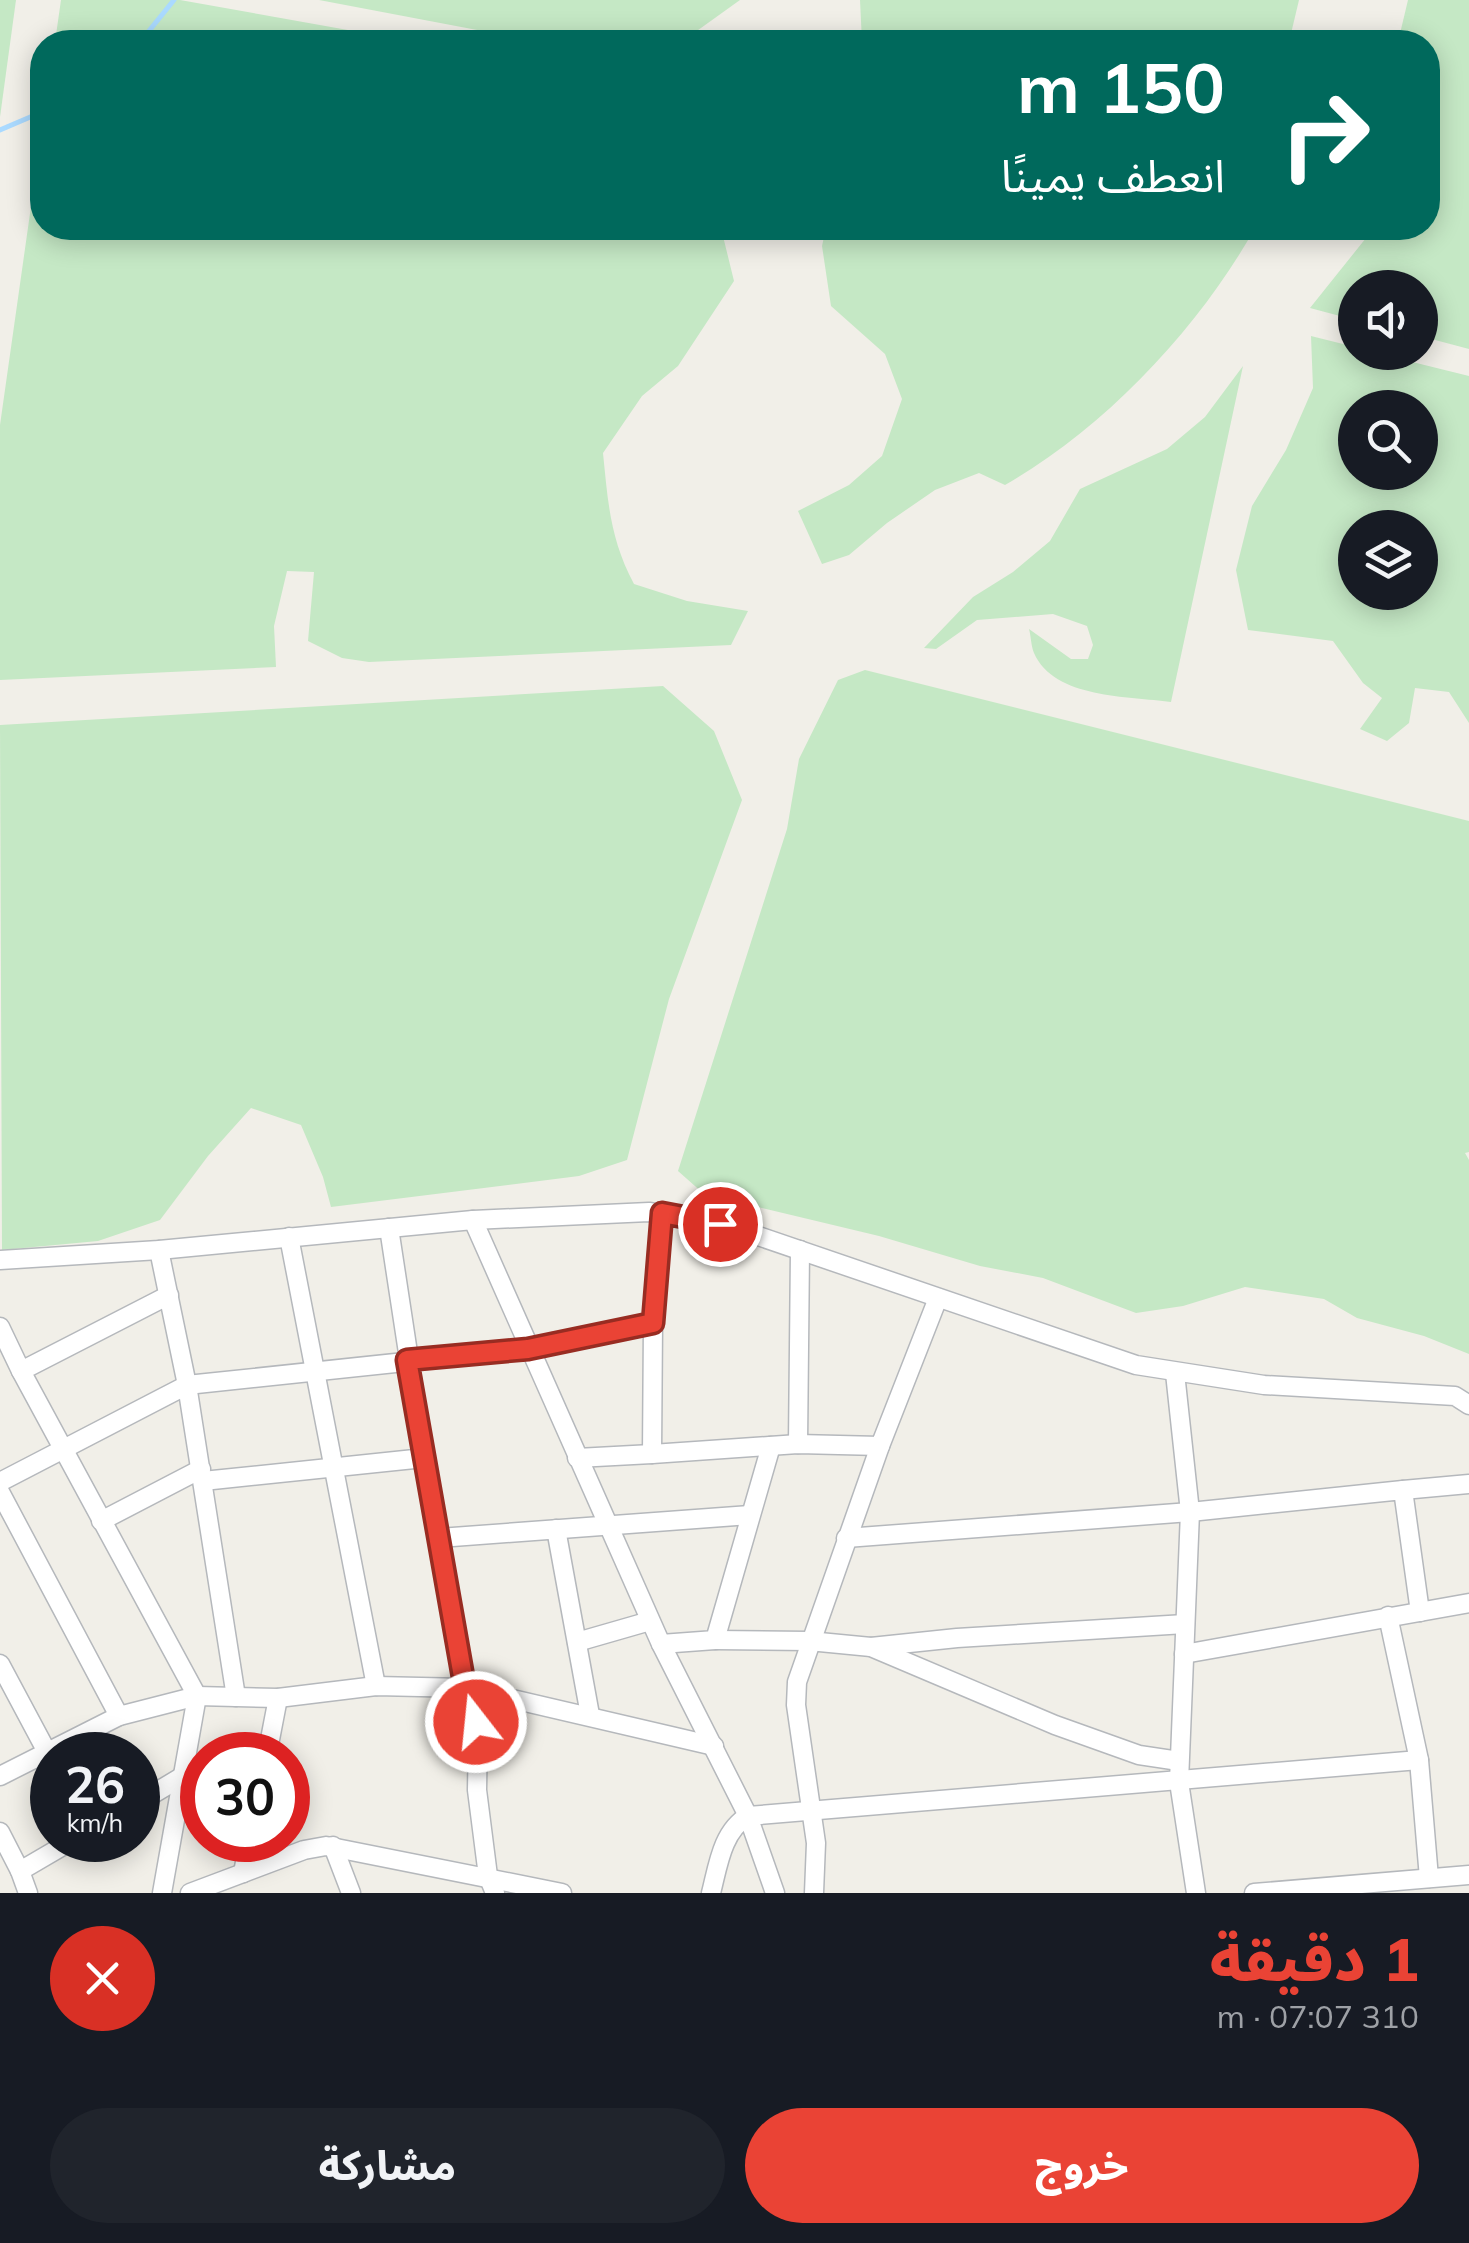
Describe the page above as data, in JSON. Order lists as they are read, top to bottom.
{
  "page": {
    "turn": ["150 m", "انعطف يمينًا"],
    "speed": "26 km/h",
    "limit": "30",
    "heading": ["1 دقيقة", "310 m · 07:07"],
    "buttons": ["خروج", "مشاركة"]
  }
}
